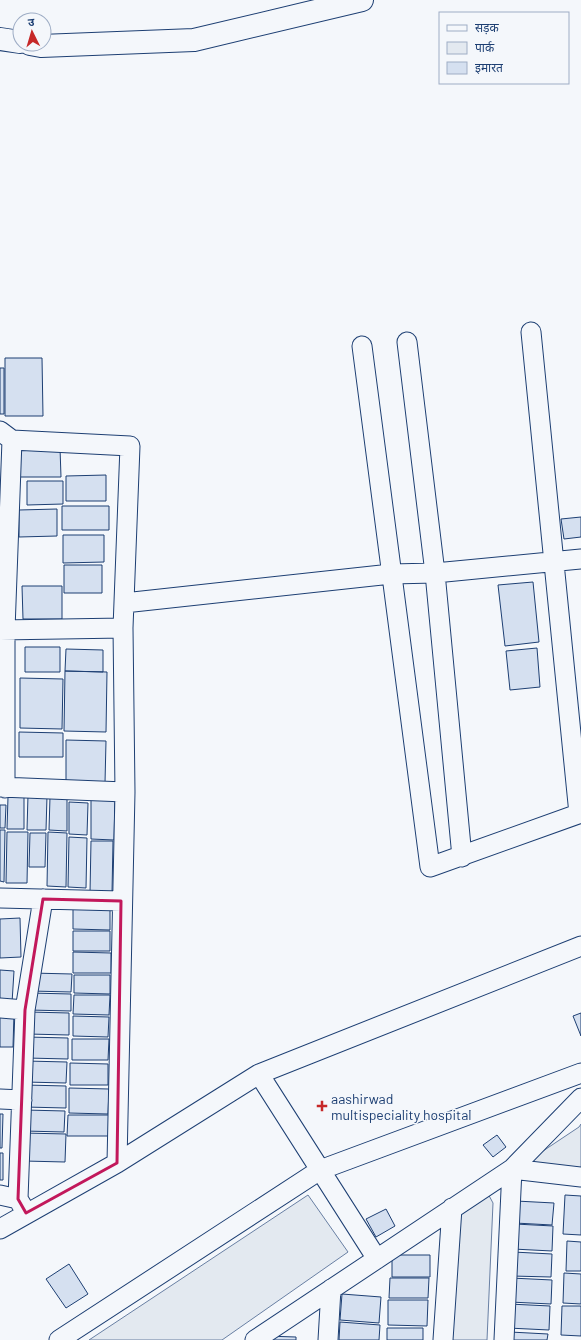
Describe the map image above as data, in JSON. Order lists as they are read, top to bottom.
{
  "places": {
    "health": ["aashirwad multispeciality hospital"]
  },
  "legend": ["सड़क", "पार्क", "इमारत"],
  "north": "top"
}
